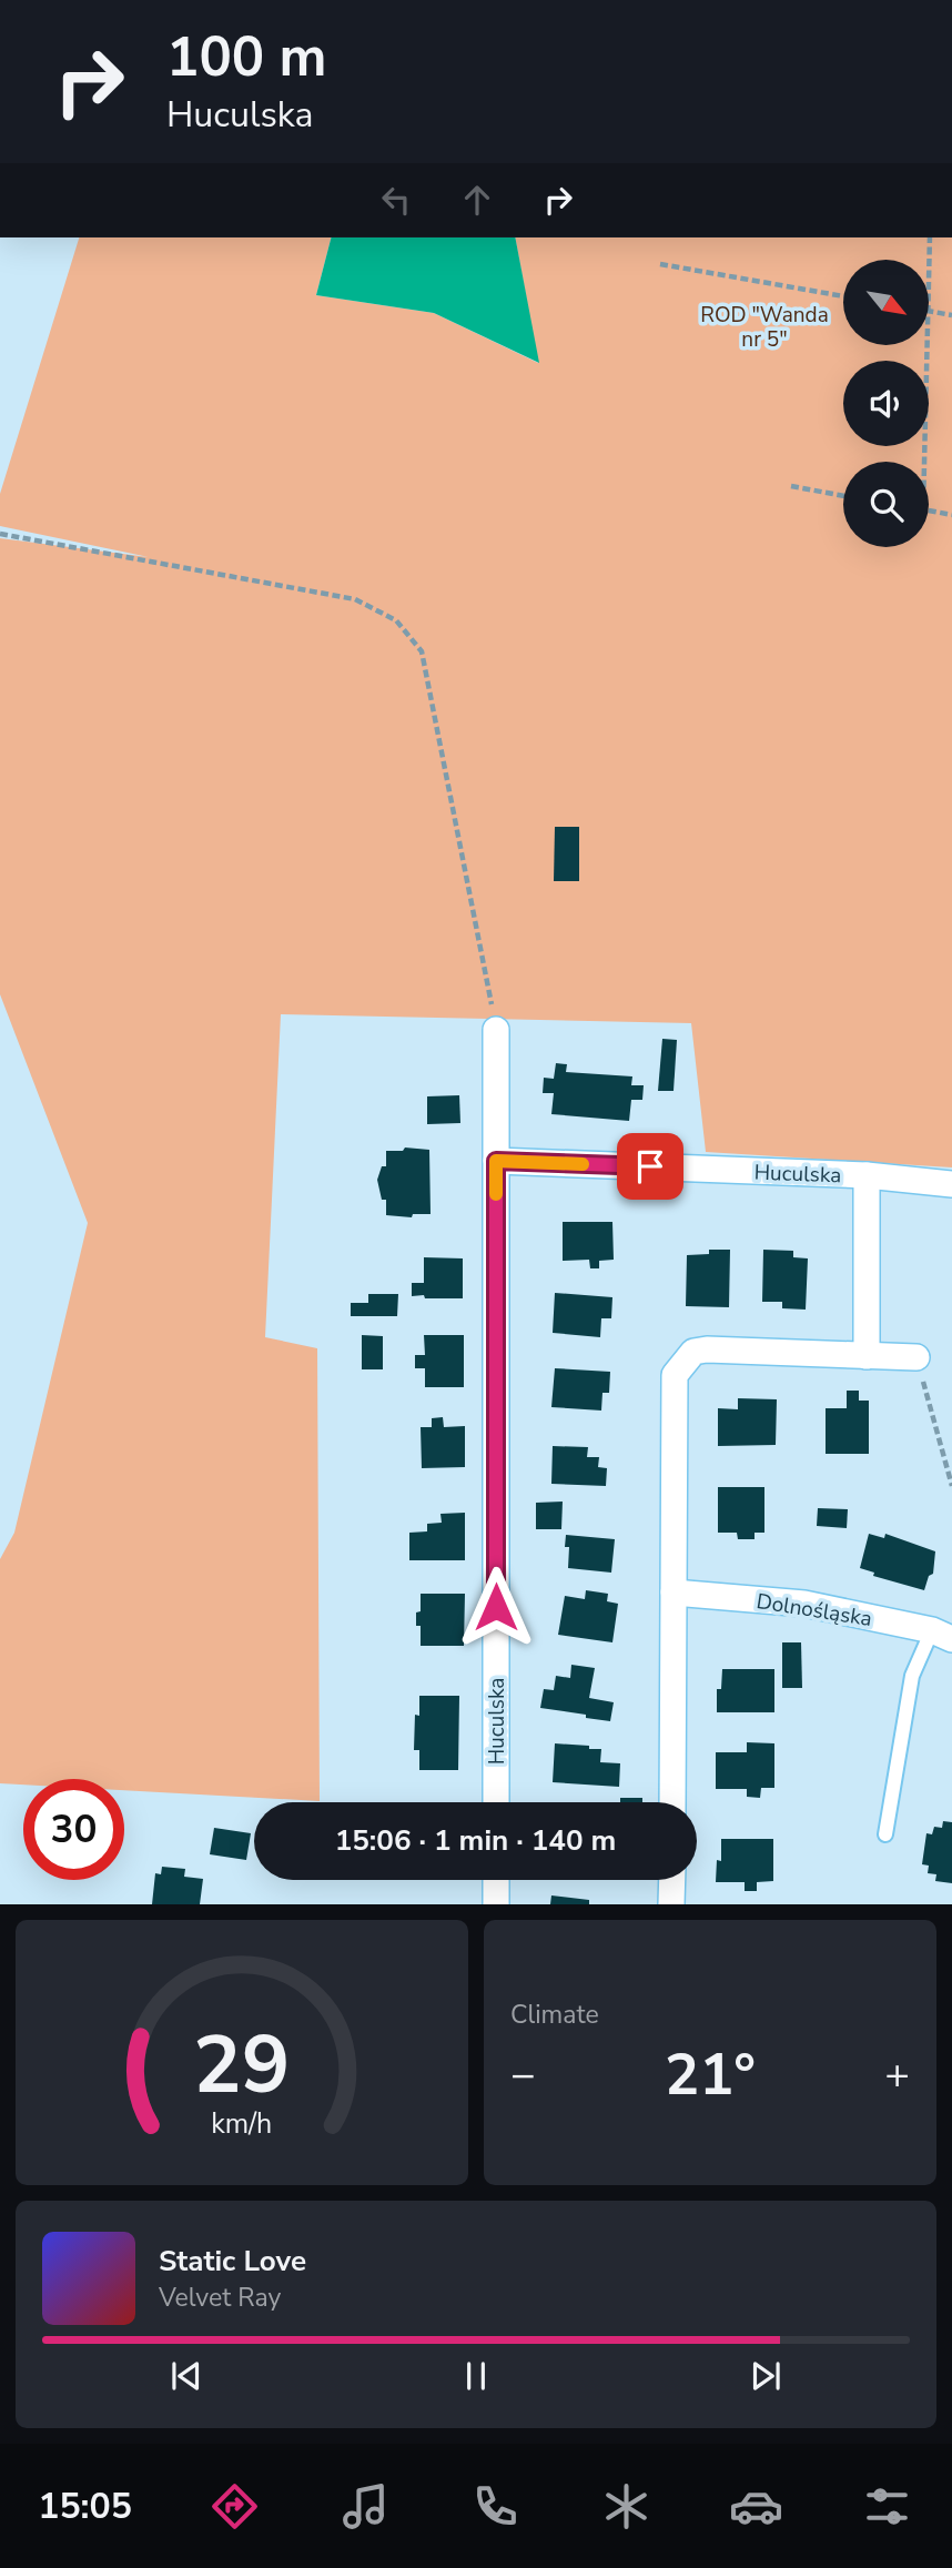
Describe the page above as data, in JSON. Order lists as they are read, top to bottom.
{
  "streets": {
    "street": ["Huculska", "Dolnośląska"]
  },
  "parks": ["ROD \"Wanda nr 5\""],
  "north": "bottom right",
  "page": {
    "turn": ["100 m", "Huculska"],
    "limit": "30",
    "trip": "15:06 · 1 min · 140 m",
    "tile": "Climate",
    "heat": ["−", "21°", "+"],
    "song": ["Static Love", "Velvet Ray"],
    "tabs": "15:05",
    "gauge": ["29", "km/h"]
  }
}
